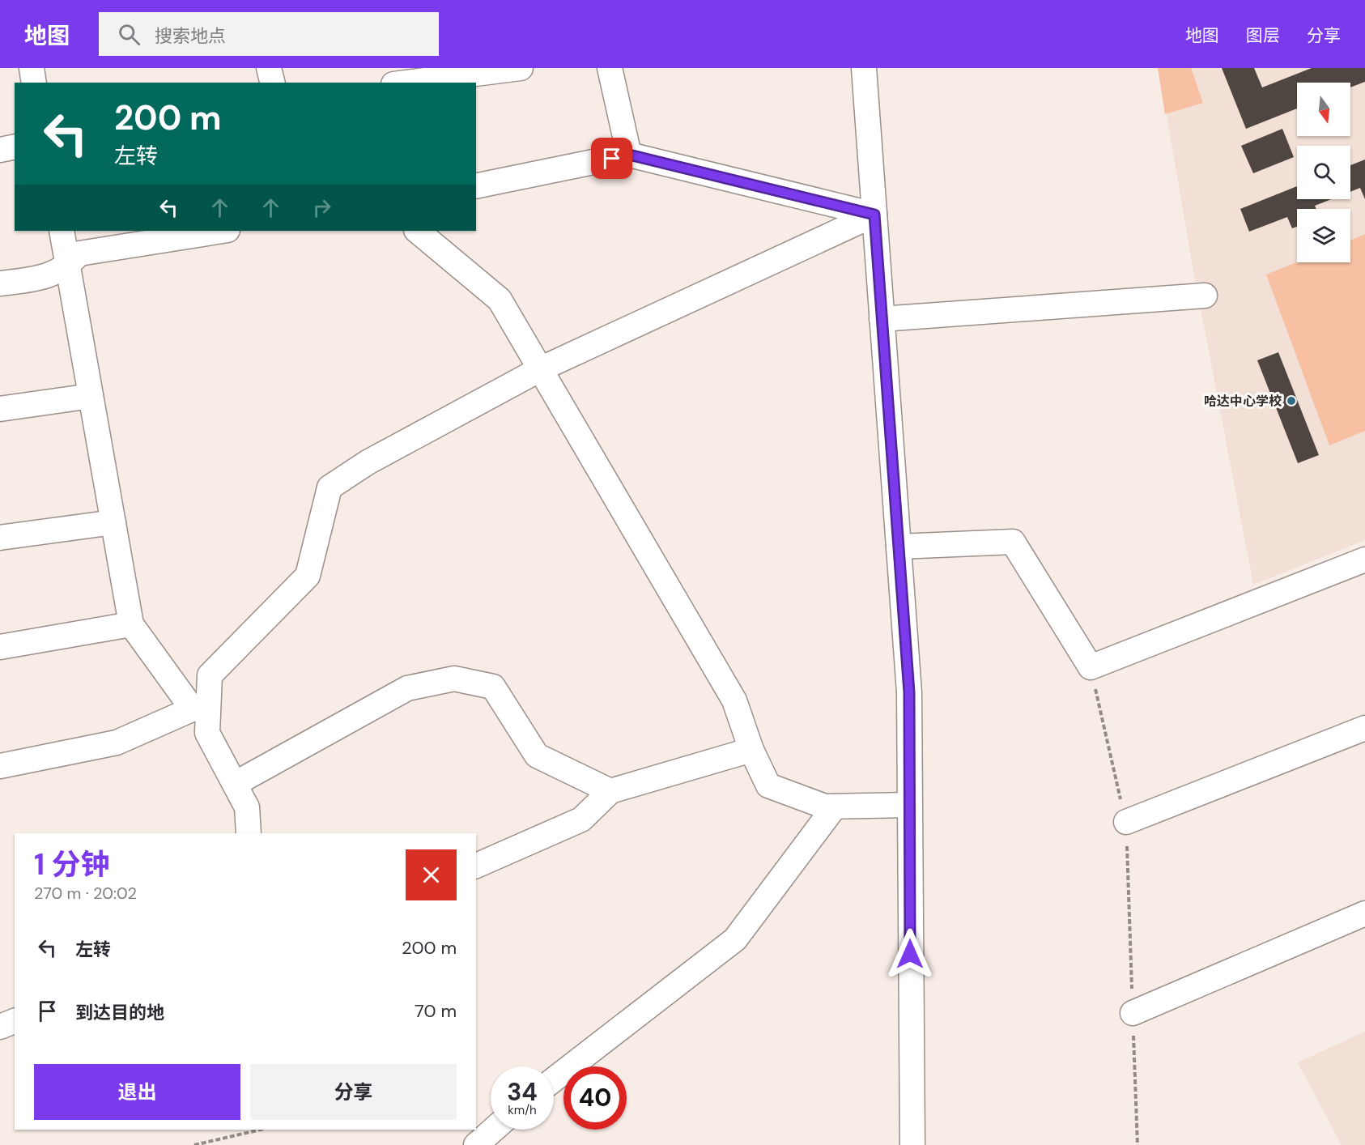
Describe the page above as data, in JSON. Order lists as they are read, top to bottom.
{
  "places": ["哈达中心学校"],
  "north": "bottom",
  "page": {
    "header": "地图",
    "search": "搜索地点",
    "nav": ["地图", "图层", "分享"],
    "turn": ["200 m", "左转"],
    "heading": ["1 分钟", "270 m · 20:02"],
    "list": [
      {
        "name": "左转",
        "value": "200 m"
      },
      {
        "name": "到达目的地",
        "value": "70 m"
      }
    ],
    "buttons": ["退出", "分享"],
    "speed": "34 km/h",
    "limit": "40"
  }
}
